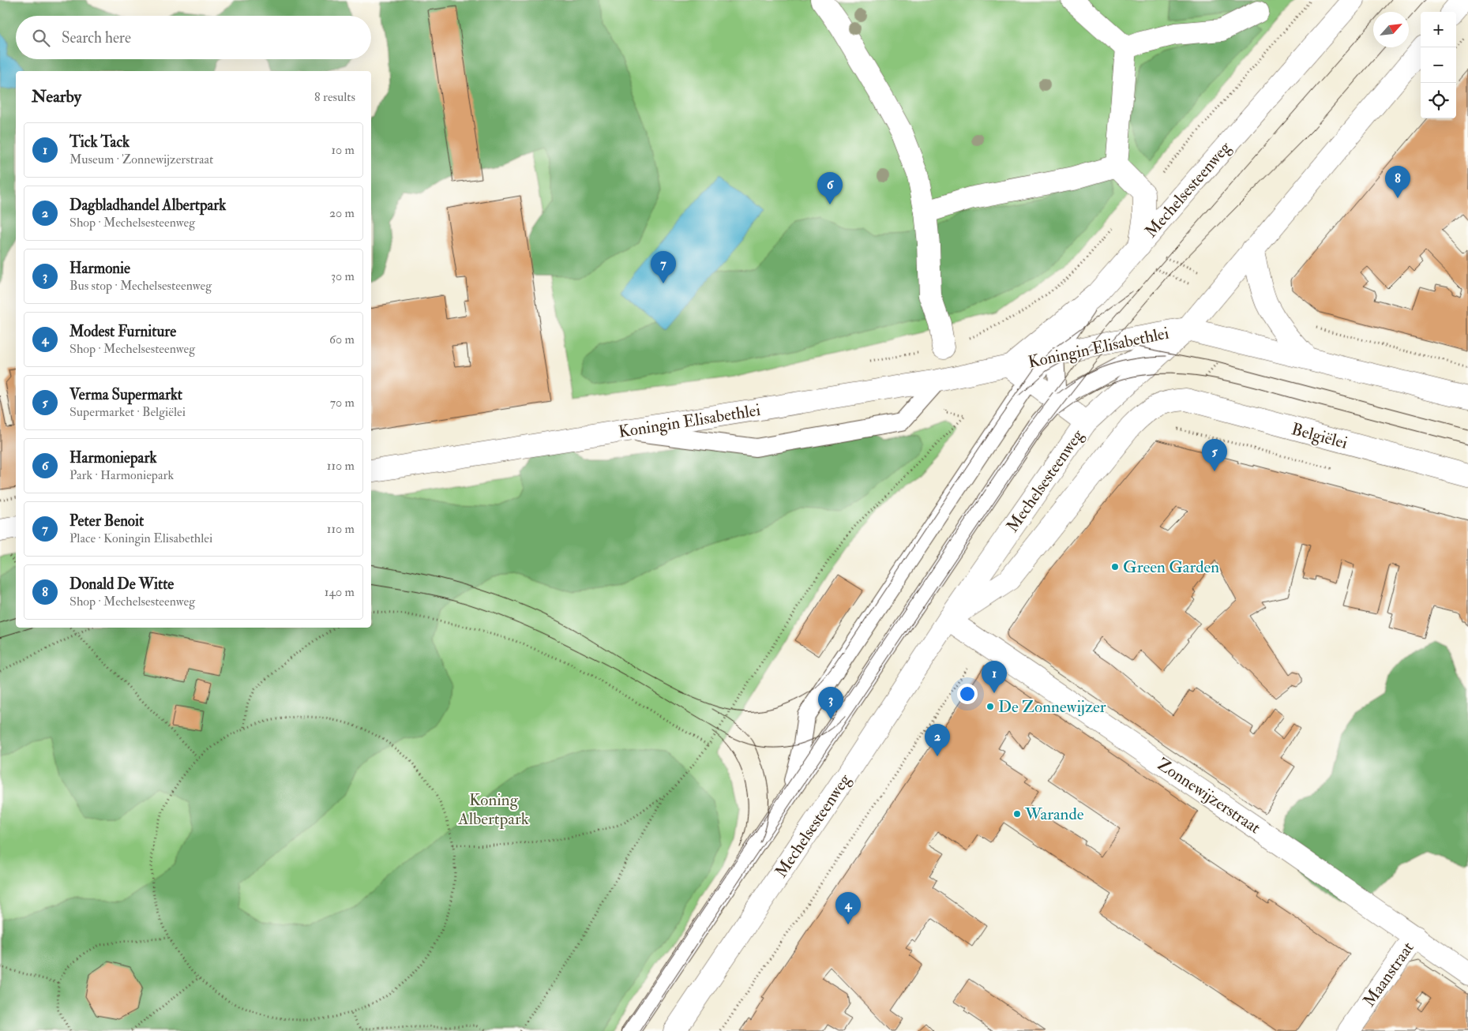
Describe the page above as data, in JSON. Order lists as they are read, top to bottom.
{
  "streets": {
    "street": [
      "Mechelsesteenweg",
      "Koningin Elisabethlei",
      "Belgiëlei",
      "Zonnewijzerstraat",
      "Maanstraat"
    ]
  },
  "crossings": [
    ["Mechelsesteenweg", "Koningin Elisabethlei"],
    ["Mechelsesteenweg", "Belgiëlei"],
    ["Mechelsesteenweg", "Zonnewijzerstraat"],
    ["Zonnewijzerstraat", "Maanstraat"]
  ],
  "parks": ["Koning Albertpark"],
  "places": ["Green Garden", "De Zonnewijzer", "Warande"],
  "north": "top right",
  "page": {
    "map_buttons": ["+", "−"],
    "search": "Search here",
    "heading": ["Nearby", "8 results"],
    "list": [
      {
        "mark": "1",
        "name": "Tick Tack",
        "note": "Museum · Zonnewijzerstraat",
        "value": "10 m"
      },
      {
        "mark": "2",
        "name": "Dagbladhandel Albertpark",
        "note": "Shop · Mechelsesteenweg",
        "value": "20 m"
      },
      {
        "mark": "3",
        "name": "Harmonie",
        "note": "Bus stop · Mechelsesteenweg",
        "value": "30 m"
      },
      {
        "mark": "4",
        "name": "Modest Furniture",
        "note": "Shop · Mechelsesteenweg",
        "value": "60 m"
      },
      {
        "mark": "5",
        "name": "Verma Supermarkt",
        "note": "Supermarket · Belgiëlei",
        "value": "70 m"
      },
      {
        "mark": "6",
        "name": "Harmoniepark",
        "note": "Park · Harmoniepark",
        "value": "110 m"
      },
      {
        "mark": "7",
        "name": "Peter Benoit",
        "note": "Place · Koningin Elisabethlei",
        "value": "110 m"
      },
      {
        "mark": "8",
        "name": "Donald De Witte",
        "note": "Shop · Mechelsesteenweg",
        "value": "140 m"
      }
    ],
    "pins": [
      "8",
      "6",
      "7",
      "5",
      "1",
      "3",
      "2",
      "4"
    ]
  }
}
